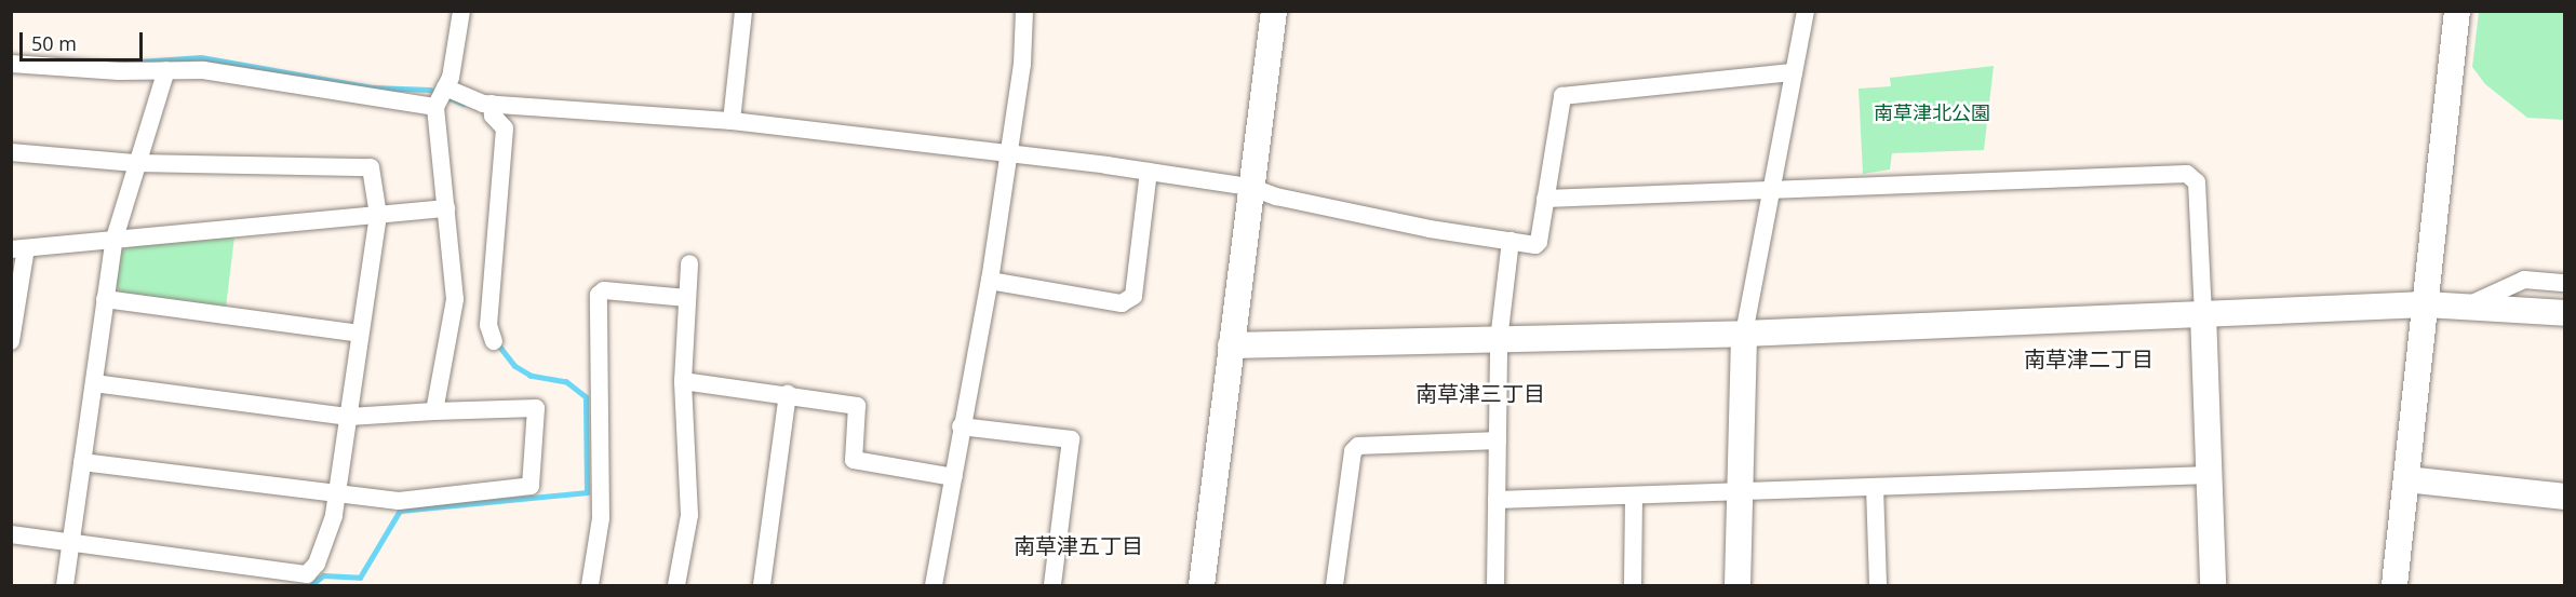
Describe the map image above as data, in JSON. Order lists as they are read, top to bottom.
{
  "districts": ["南草津二丁目", "南草津三丁目", "南草津五丁目"],
  "parks": ["南草津北公園"],
  "scale_bar": "50 m"
}
